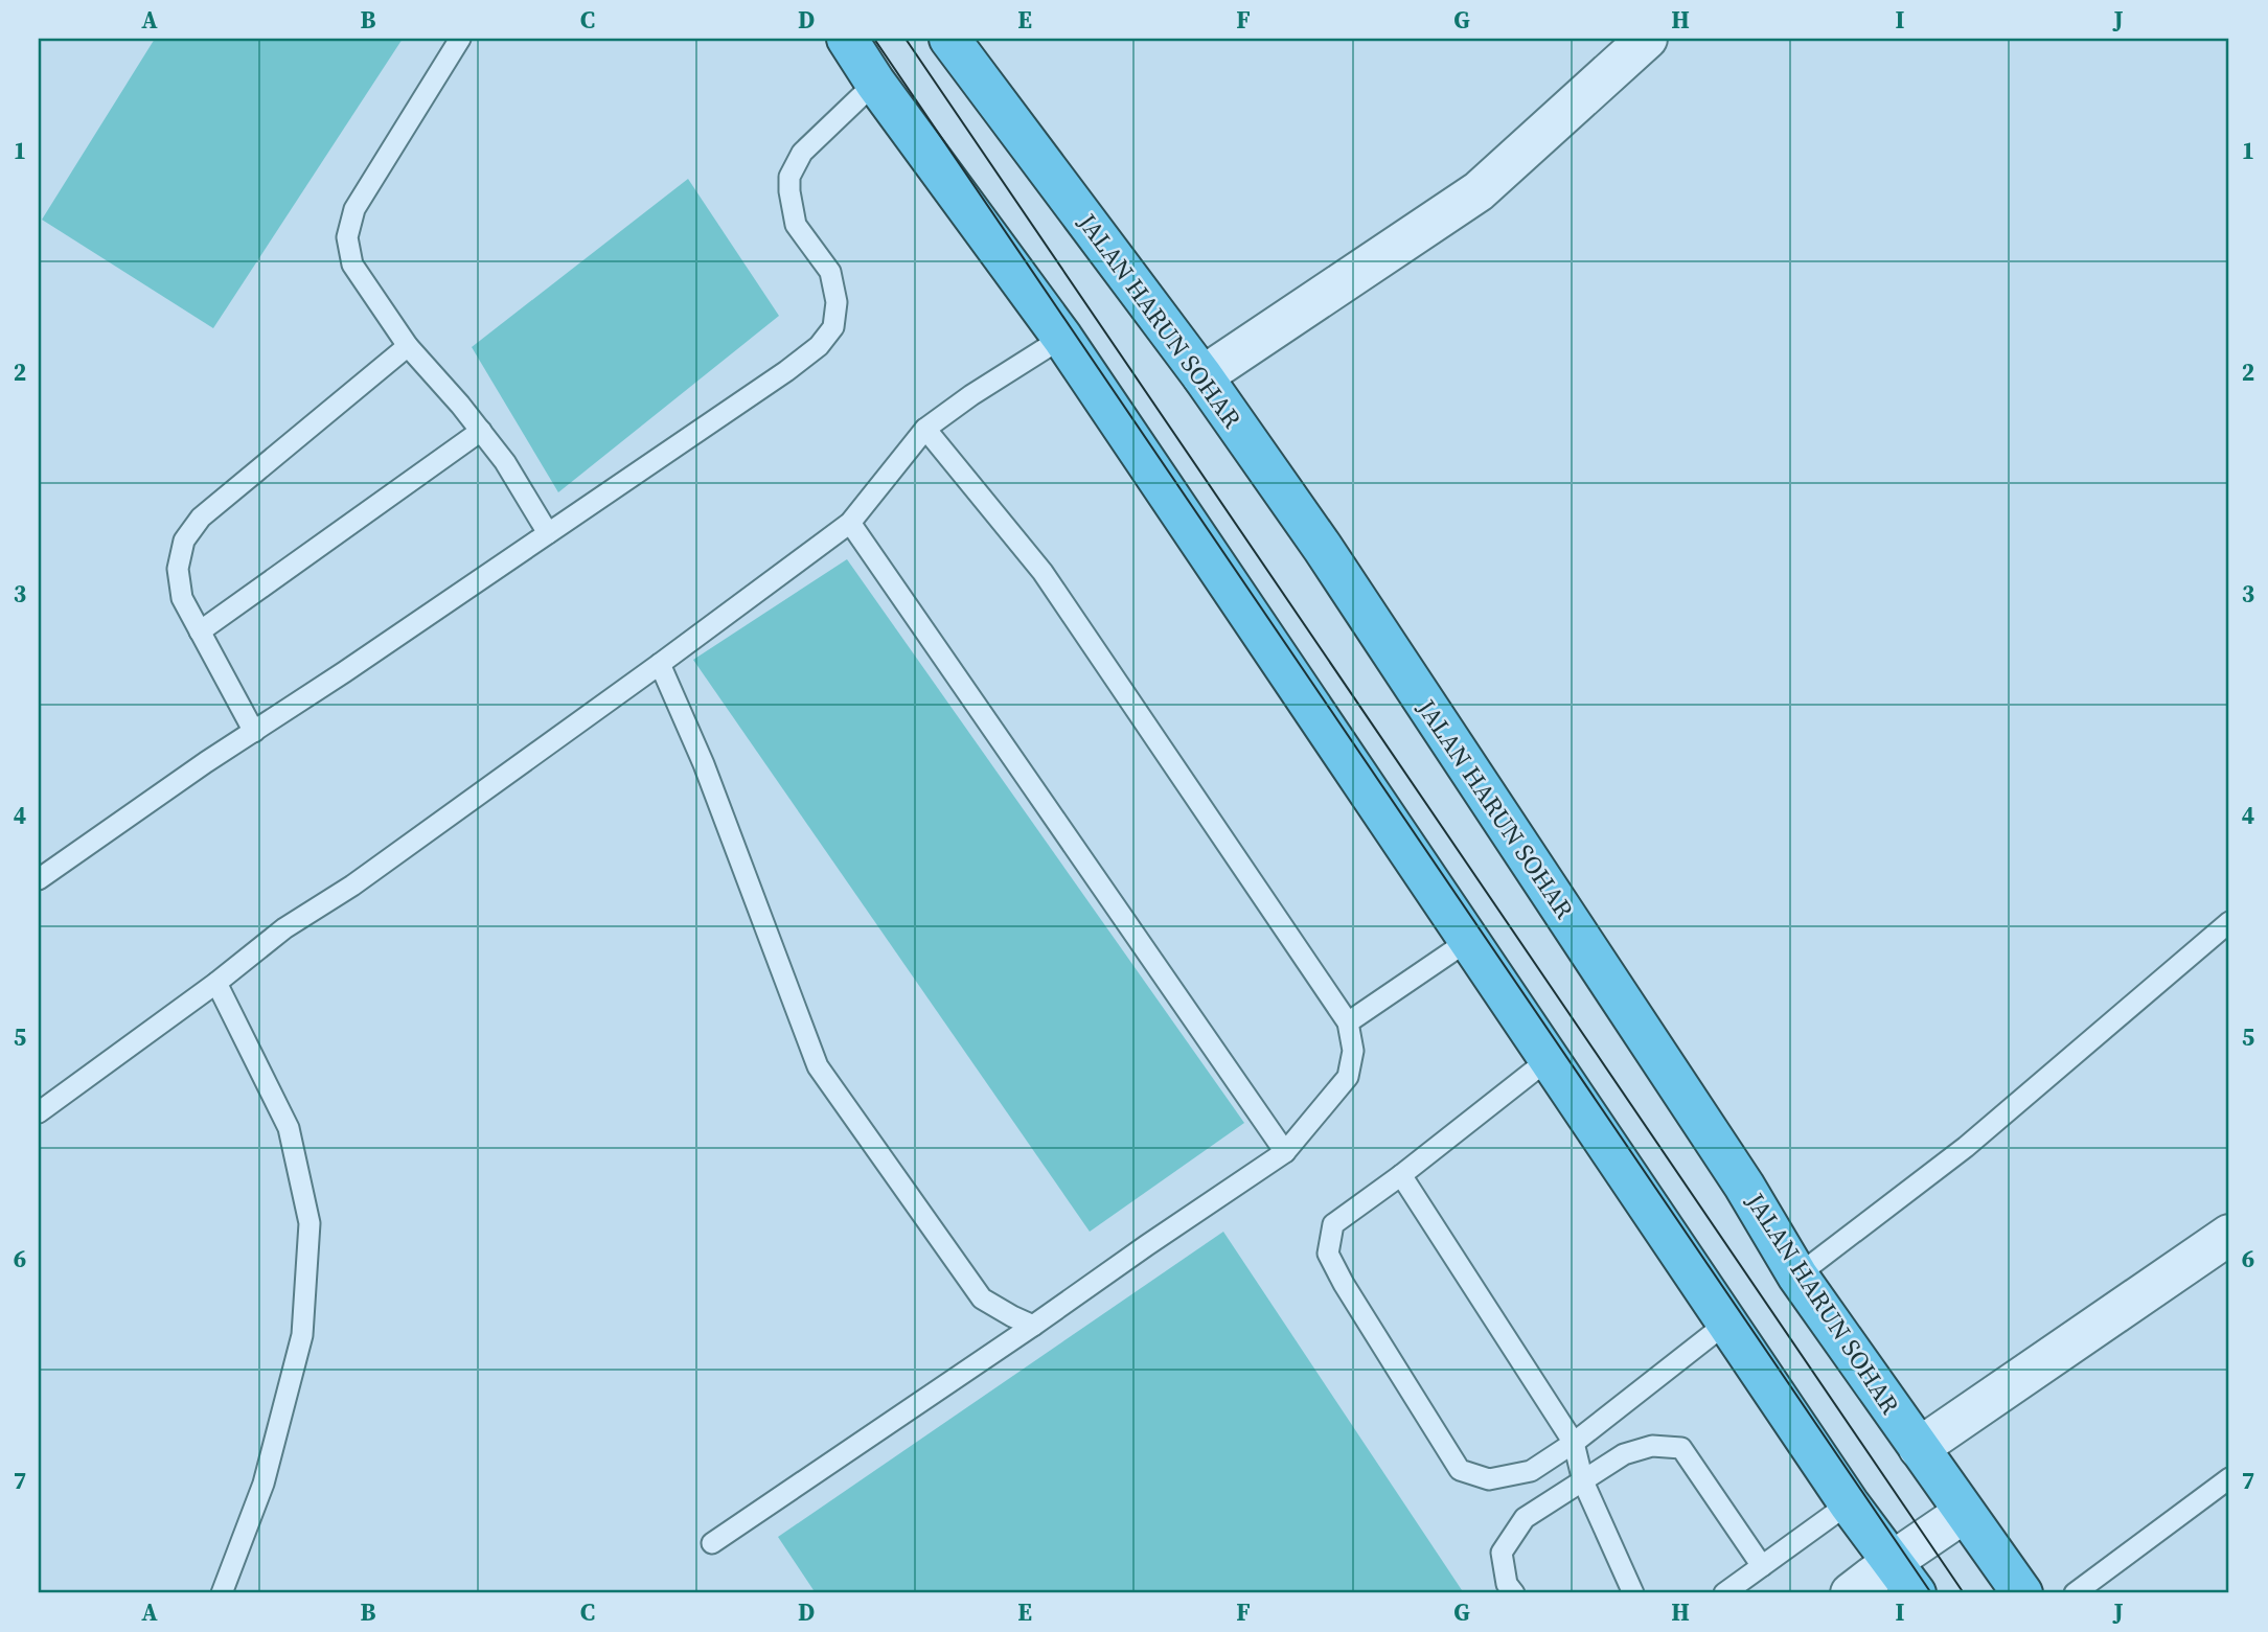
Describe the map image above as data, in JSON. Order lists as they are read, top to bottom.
{
  "streets": {
    "highway": ["JALAN HARUN SOHAR"]
  },
  "grid": {
    "columns": [
      "A",
      "B",
      "C",
      "D",
      "E",
      "F",
      "G",
      "H",
      "I",
      "J"
    ],
    "rows": [
      "1",
      "2",
      "3",
      "4",
      "5",
      "6",
      "7"
    ]
  }
}
